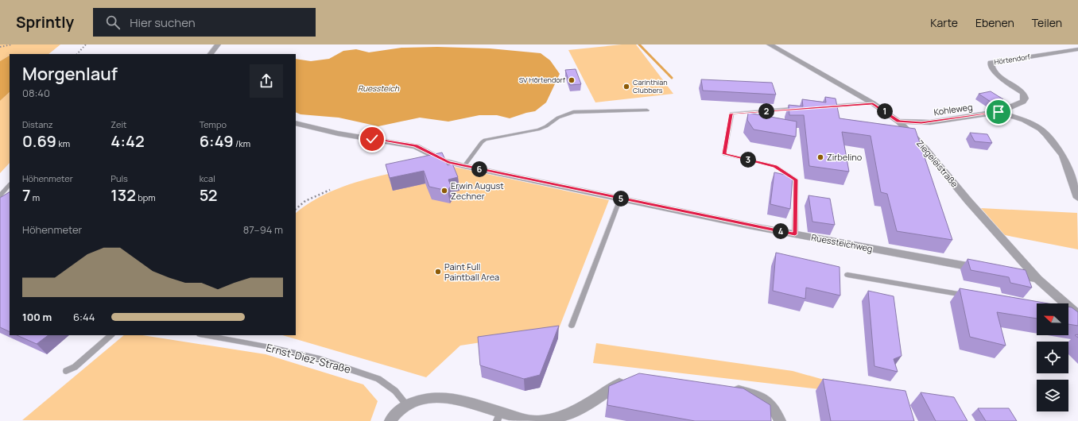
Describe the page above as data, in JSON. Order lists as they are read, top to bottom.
{
  "streets": {
    "street": [
      "Hörtendorf",
      "Kohleweg",
      "Ziegeleistraße",
      "Ruessteichweg"
    ],
    "lane": ["Ernst-Diez-Straße"]
  },
  "crossings": [
    ["Hörtendorf", "Kohleweg"],
    ["Kohleweg", "Ziegeleistraße"]
  ],
  "water": ["Ruessteich"],
  "places": [
    "SV Hörtendorf",
    "Carinthian Clubbers",
    "Zirbelino",
    "Erwin August Zechner",
    "Paint Full Paintball Area"
  ],
  "north": "left",
  "page": {
    "header": "Sprintly",
    "search": "Hier suchen",
    "nav": ["Karte", "Ebenen", "Teilen"],
    "heading": ["Morgenlauf", "08:40"],
    "pins": [
      "1",
      "2",
      "3",
      "6",
      "5",
      "4"
    ],
    "stats": [
      ["Distanz", "0.69 km"],
      ["Zeit", "4:42"],
      ["Tempo", "6:49 /km"],
      ["Höhenmeter", "7 m"],
      ["Puls", "132 bpm"],
      ["kcal", "52"]
    ],
    "chart": ["Höhenmeter", "87–94 m"],
    "list": [
      {
        "name": "100 m",
        "note": "6:44"
      }
    ]
  }
}
